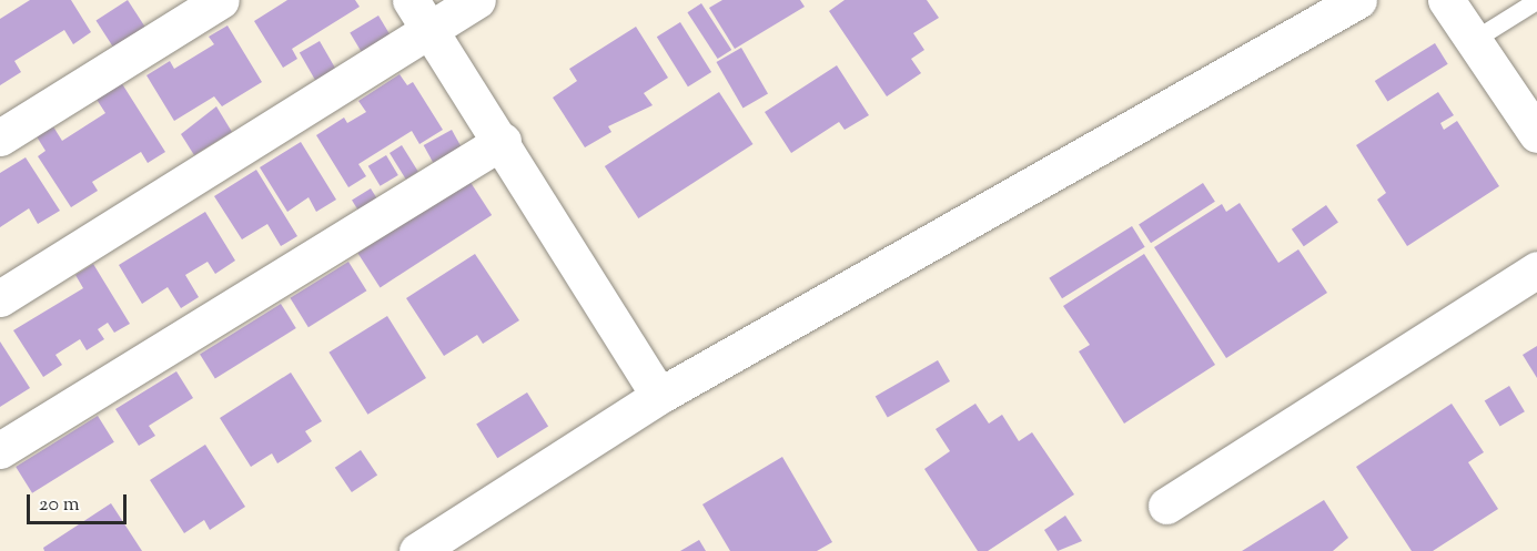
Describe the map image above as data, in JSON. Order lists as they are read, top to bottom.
{
  "scale_bar": "20 m"
}
